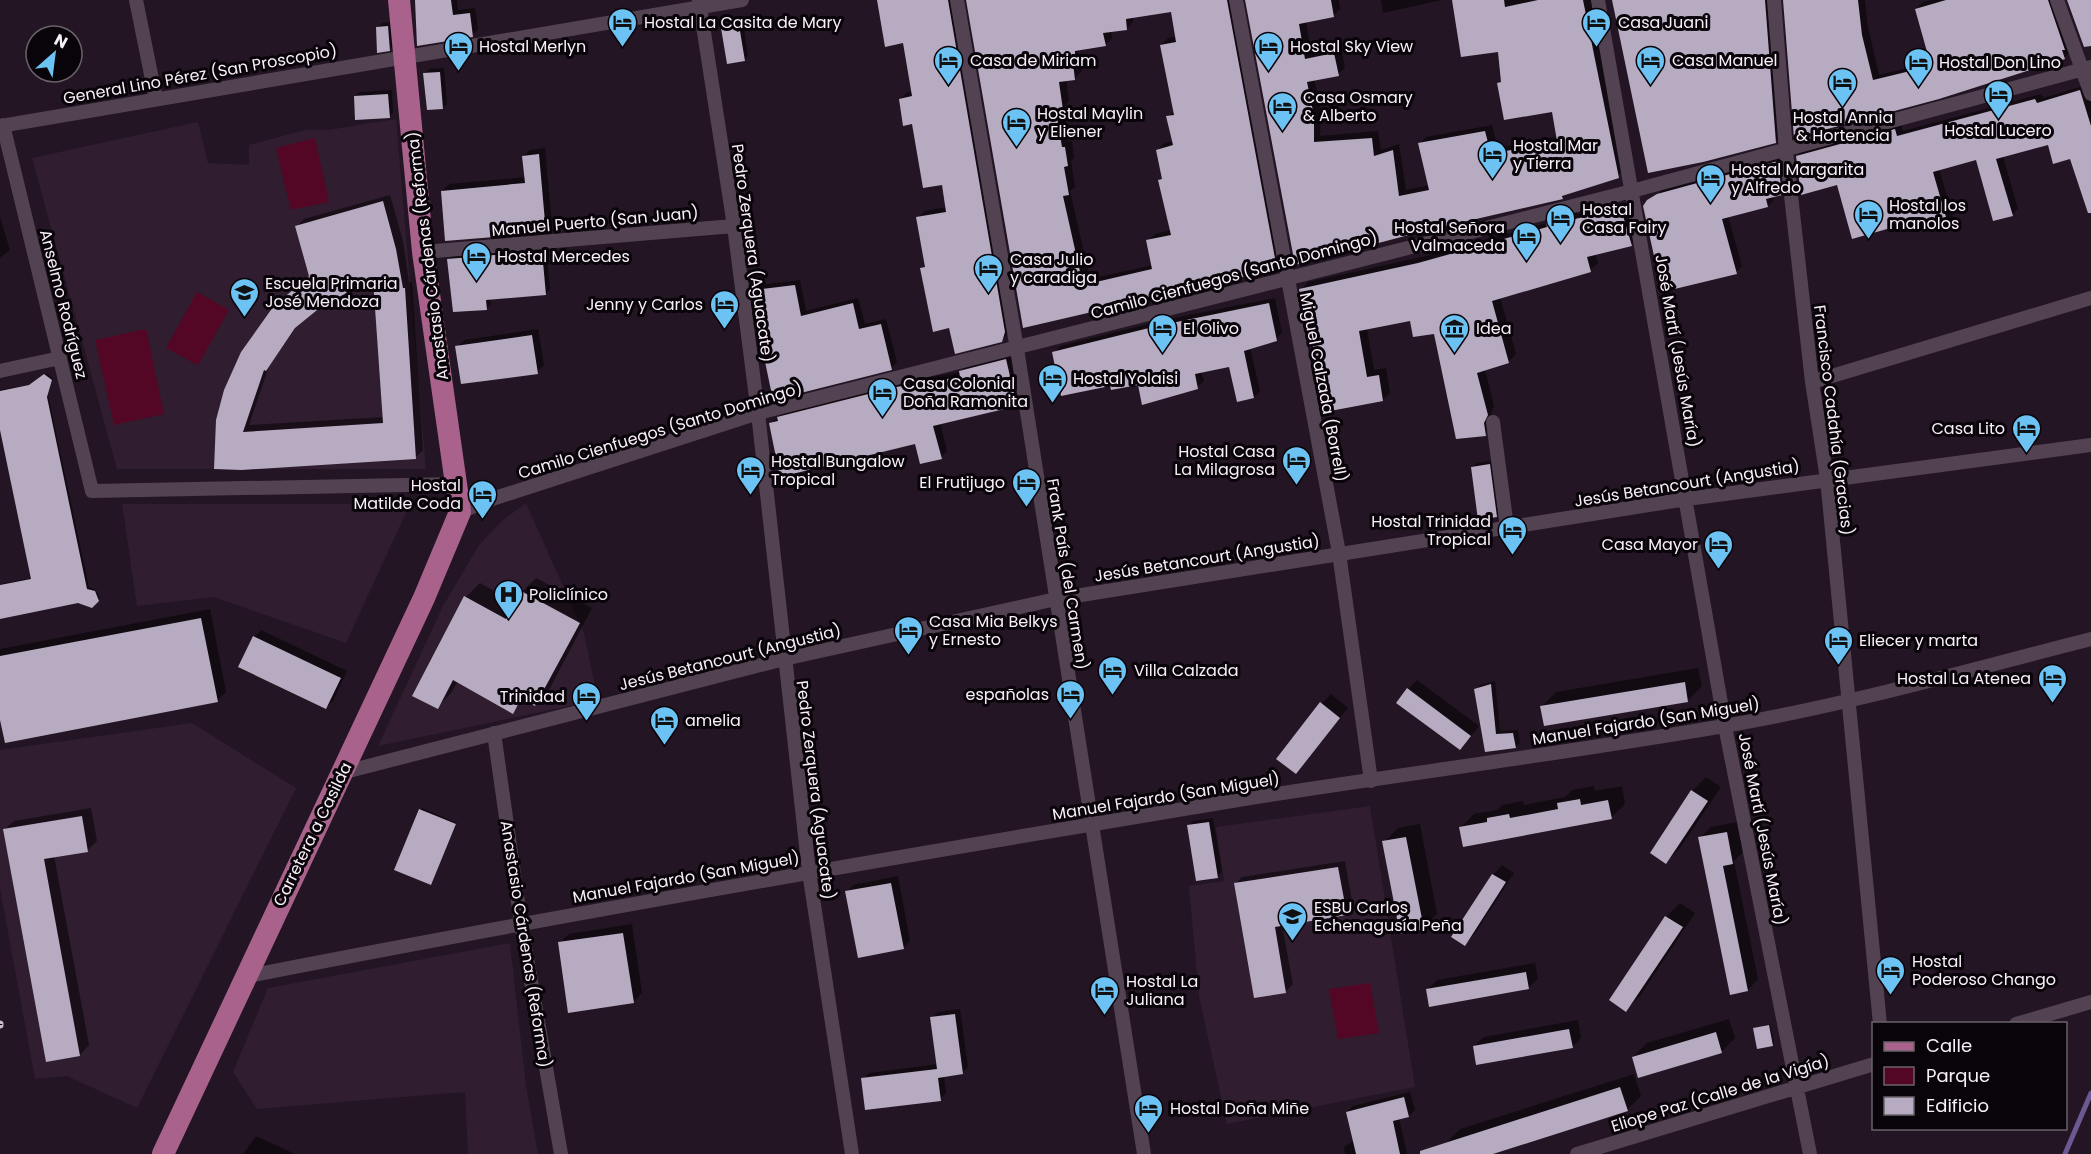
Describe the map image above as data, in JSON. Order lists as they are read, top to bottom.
{
  "streets": {
    "main road": ["Anastasio Cárdenas (Reforma)", "Carretera a Casilda"],
    "street": [
      "General Lino Pérez (San Proscopio)",
      "Manuel Puerto (San Juan)",
      "Pedro Zerquera (Aguacate)",
      "Camilo Cienfuegos (Santo Domingo)",
      "Anselmo Rodríguez",
      "José Martí (Jesús María)",
      "Miguel Calzada (Borrell)",
      "Francisco Cadahía (Gracias)",
      "Jesús Betancourt (Angustia)",
      "Frank País (del Carmen)",
      "Manuel Fajardo (San Miguel)",
      "Eliope Paz (Calle de la Vigía)"
    ]
  },
  "crossings": [
    ["General Lino Pérez (San Proscopio)", "Pedro Zerquera (Aguacate)"],
    ["General Lino Pérez (San Proscopio)", "Anastasio Cárdenas (Reforma)"],
    ["General Lino Pérez (San Proscopio)", "Anselmo Rodríguez"],
    ["Manuel Puerto (San Juan)", "Pedro Zerquera (Aguacate)"],
    ["Manuel Puerto (San Juan)", "Anastasio Cárdenas (Reforma)"],
    ["Pedro Zerquera (Aguacate)", "Camilo Cienfuegos (Santo Domingo)"],
    ["Pedro Zerquera (Aguacate)", "Jesús Betancourt (Angustia)"],
    ["Pedro Zerquera (Aguacate)", "Manuel Fajardo (San Miguel)"],
    ["Anastasio Cárdenas (Reforma)", "Camilo Cienfuegos (Santo Domingo)"],
    ["Anastasio Cárdenas (Reforma)", "Anselmo Rodríguez"],
    ["Anastasio Cárdenas (Reforma)", "Jesús Betancourt (Angustia)"],
    ["Anastasio Cárdenas (Reforma)", "Manuel Fajardo (San Miguel)"],
    ["Anastasio Cárdenas (Reforma)", "Carretera a Casilda"],
    ["Camilo Cienfuegos (Santo Domingo)", "José Martí (Jesús María)"],
    ["Camilo Cienfuegos (Santo Domingo)", "Miguel Calzada (Borrell)"],
    ["Camilo Cienfuegos (Santo Domingo)", "Francisco Cadahía (Gracias)"],
    ["Camilo Cienfuegos (Santo Domingo)", "Frank País (del Carmen)"],
    ["Camilo Cienfuegos (Santo Domingo)", "Carretera a Casilda"],
    ["José Martí (Jesús María)", "Jesús Betancourt (Angustia)"],
    ["José Martí (Jesús María)", "Manuel Fajardo (San Miguel)"],
    ["José Martí (Jesús María)", "Eliope Paz (Calle de la Vigía)"],
    ["Miguel Calzada (Borrell)", "Jesús Betancourt (Angustia)"],
    ["Miguel Calzada (Borrell)", "Manuel Fajardo (San Miguel)"],
    ["Francisco Cadahía (Gracias)", "Jesús Betancourt (Angustia)"],
    ["Francisco Cadahía (Gracias)", "Manuel Fajardo (San Miguel)"],
    ["Jesús Betancourt (Angustia)", "Frank País (del Carmen)"],
    ["Jesús Betancourt (Angustia)", "Carretera a Casilda"],
    ["Frank País (del Carmen)", "Manuel Fajardo (San Miguel)"],
    ["Manuel Fajardo (San Miguel)", "Carretera a Casilda"]
  ],
  "places": {
    "hotel": [
      "Hostal La Casita de Mary",
      "Casa Juani",
      "Hostal Merlyn",
      "Hostal Sky View",
      "Casa de Miriam",
      "Casa Manuel",
      "Hostal Don Lino",
      "Hostal Annia & Hortencia",
      "Hostal Lucero",
      "Casa Osmary & Alberto",
      "Hostal Maylin y Eliener",
      "Hostal Mar y Tierra",
      "Hostal Margarita y Alfredo",
      "Hostal los manolos",
      "Hostal Casa Fairy",
      "Hostal Señora Valmaceda",
      "Hostal Mercedes",
      "Casa Julio y caradiga",
      "Jenny y Carlos",
      "El Olivo",
      "Hostal Yolaisi",
      "Casa Colonial Doña Ramonita",
      "Casa Lito",
      "Hostal Casa La Milagrosa",
      "Hostal Bungalow Tropical",
      "El Frutijugo",
      "Hostal Matilde Coda",
      "Hostal Trinidad Tropical",
      "Casa Mayor",
      "Casa Mia Belkys y Ernesto",
      "Eliecer y marta",
      "Villa Calzada",
      "Hostal La Atenea",
      "españolas",
      "Trinidad",
      "amelia",
      "Hostal Poderoso Chango",
      "Hostal La Juliana",
      "Hostal Doña Miñe"
    ],
    "school or university": ["Escuela Primaria José Mendoza", "ESBU Carlos Echenagusía Peña"],
    "museum": ["Idea"],
    "hospital": ["Policlínico"]
  },
  "legend": ["Calle", "Parque", "Edificio"],
  "north": "top right"
}
